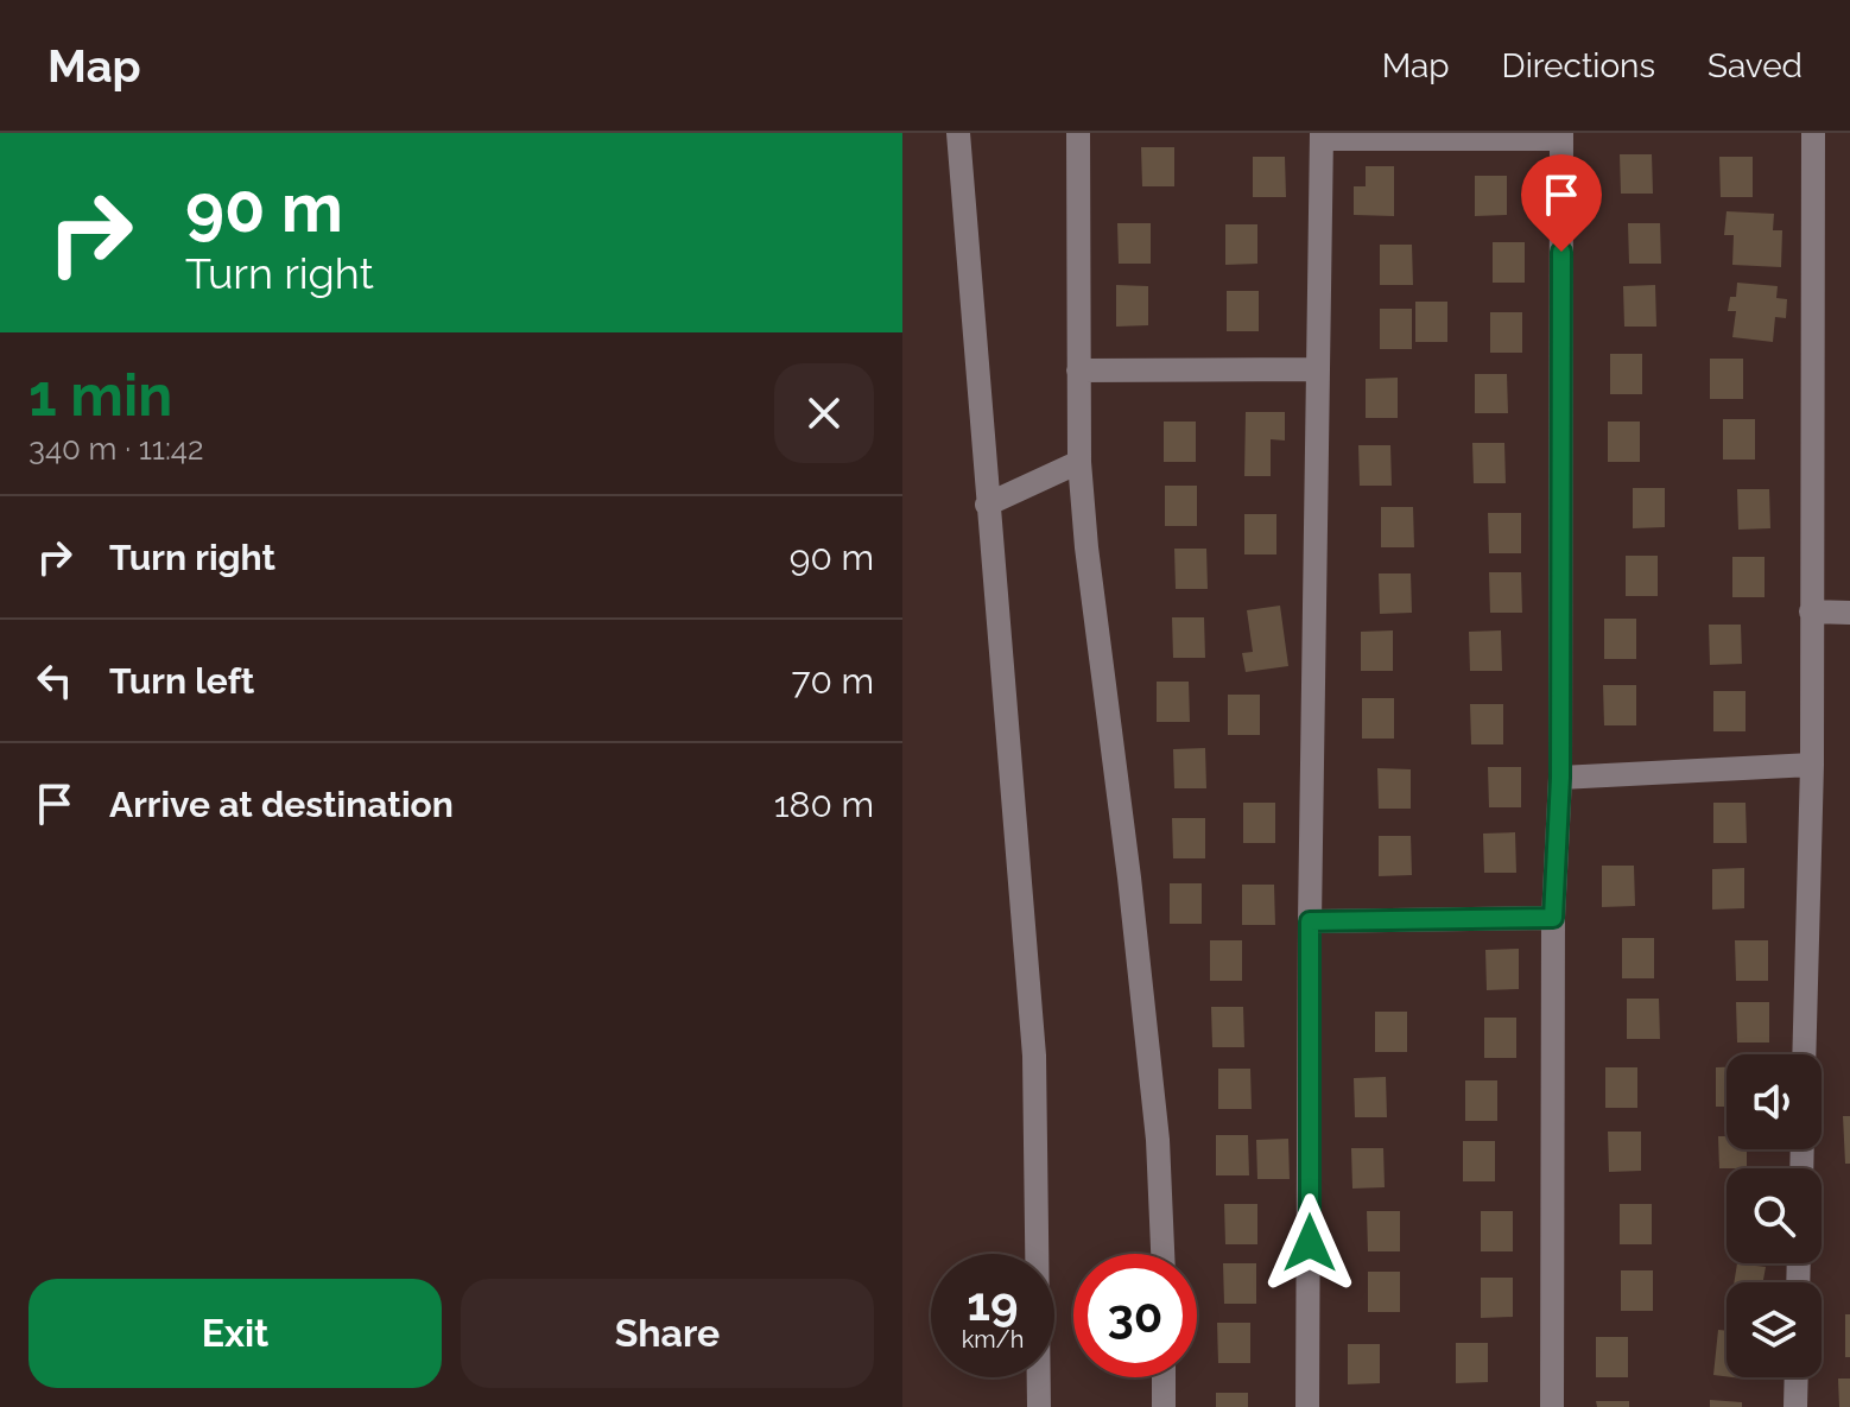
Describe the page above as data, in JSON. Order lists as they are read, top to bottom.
{
  "page": {
    "header": "Map",
    "nav": ["Map", "Directions", "Saved"],
    "turn": ["90 m", "Turn right"],
    "heading": ["1 min", "340 m · 11:42"],
    "list": [
      {
        "name": "Turn right",
        "value": "90 m"
      },
      {
        "name": "Turn left",
        "value": "70 m"
      },
      {
        "name": "Arrive at destination",
        "value": "180 m"
      }
    ],
    "speed": "19 km/h",
    "limit": "30",
    "buttons": ["Exit", "Share"]
  }
}
